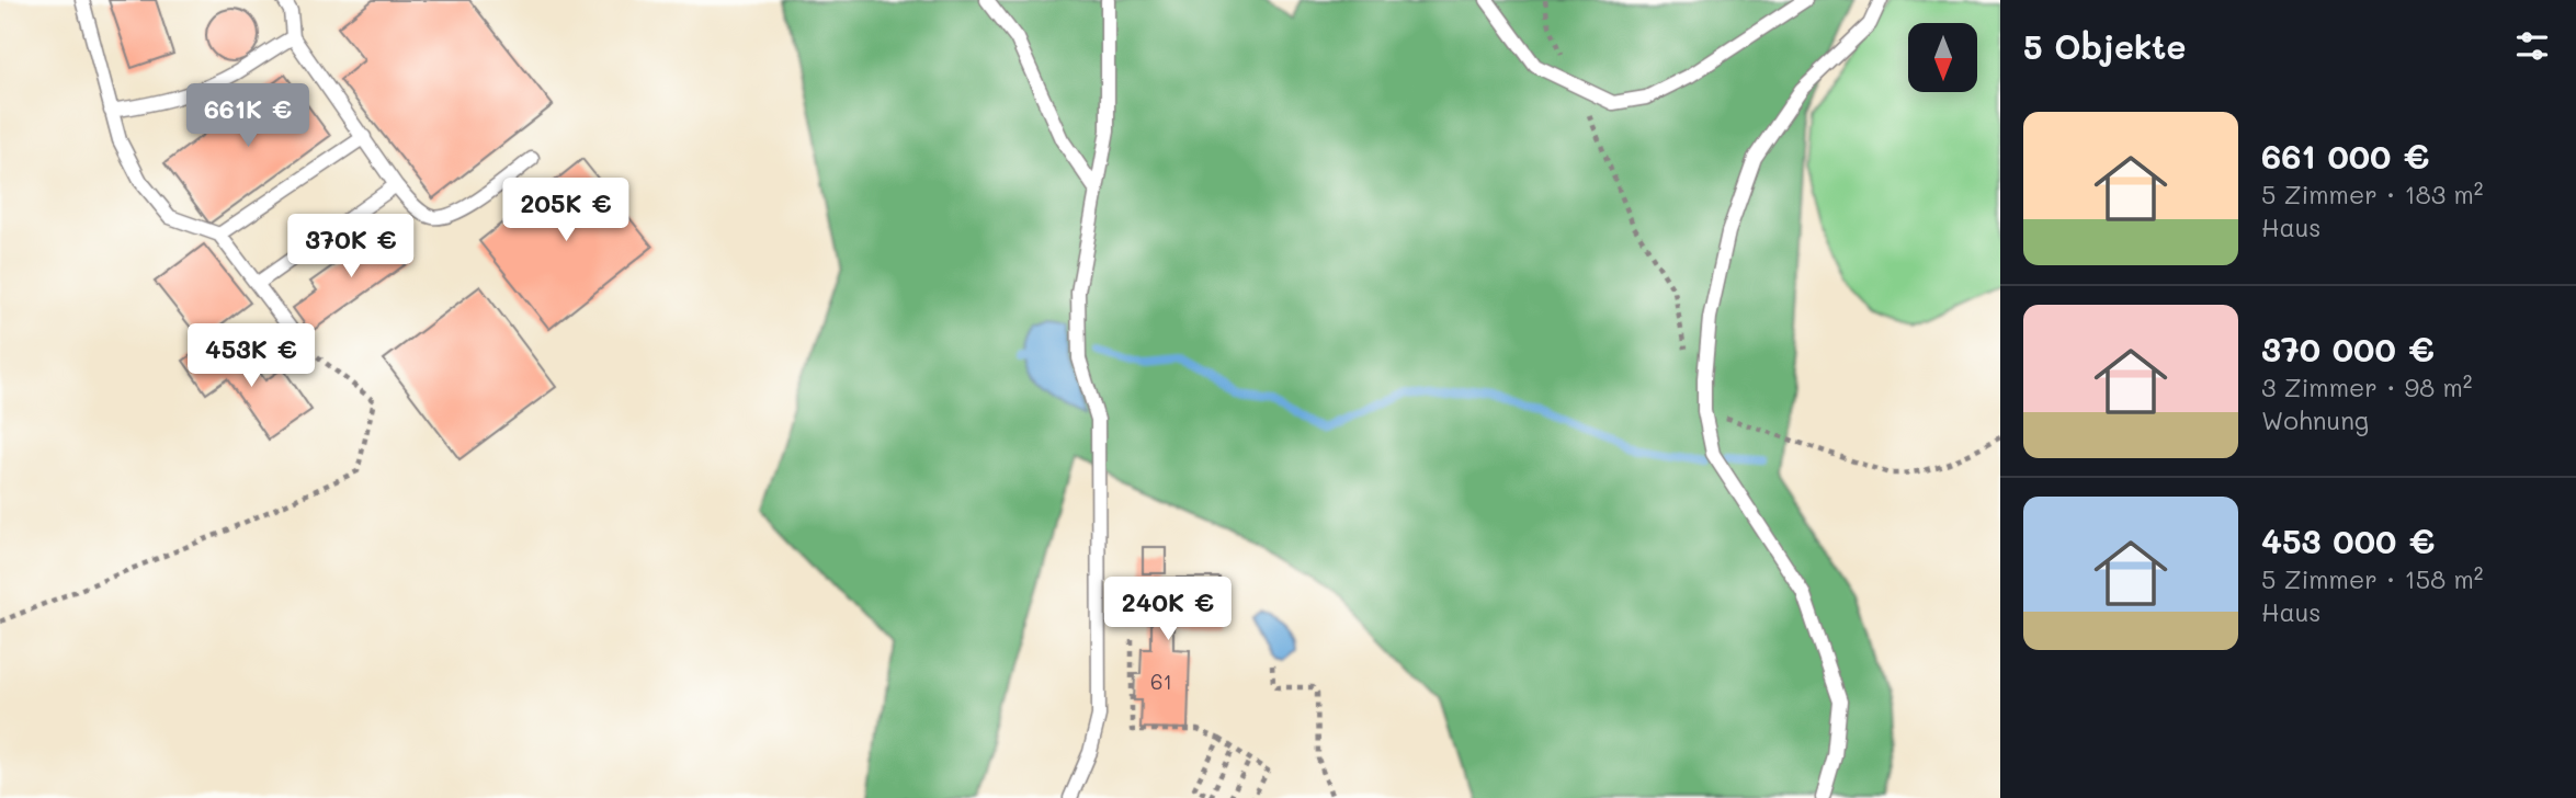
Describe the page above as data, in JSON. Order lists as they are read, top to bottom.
{
  "house_numbers": ["61"],
  "north": "bottom",
  "page": {
    "heading": "5 Objekte",
    "price": [
      "661K €",
      "205K €",
      "370K €",
      "453K €",
      "240K €"
    ],
    "list": [
      {
        "name": "661 000 €",
        "note": "5 Zimmer · 183 m² · Haus"
      },
      {
        "name": "370 000 €",
        "note": "3 Zimmer · 98 m² · Wohnung"
      },
      {
        "name": "453 000 €",
        "note": "5 Zimmer · 158 m² · Haus"
      }
    ]
  }
}
